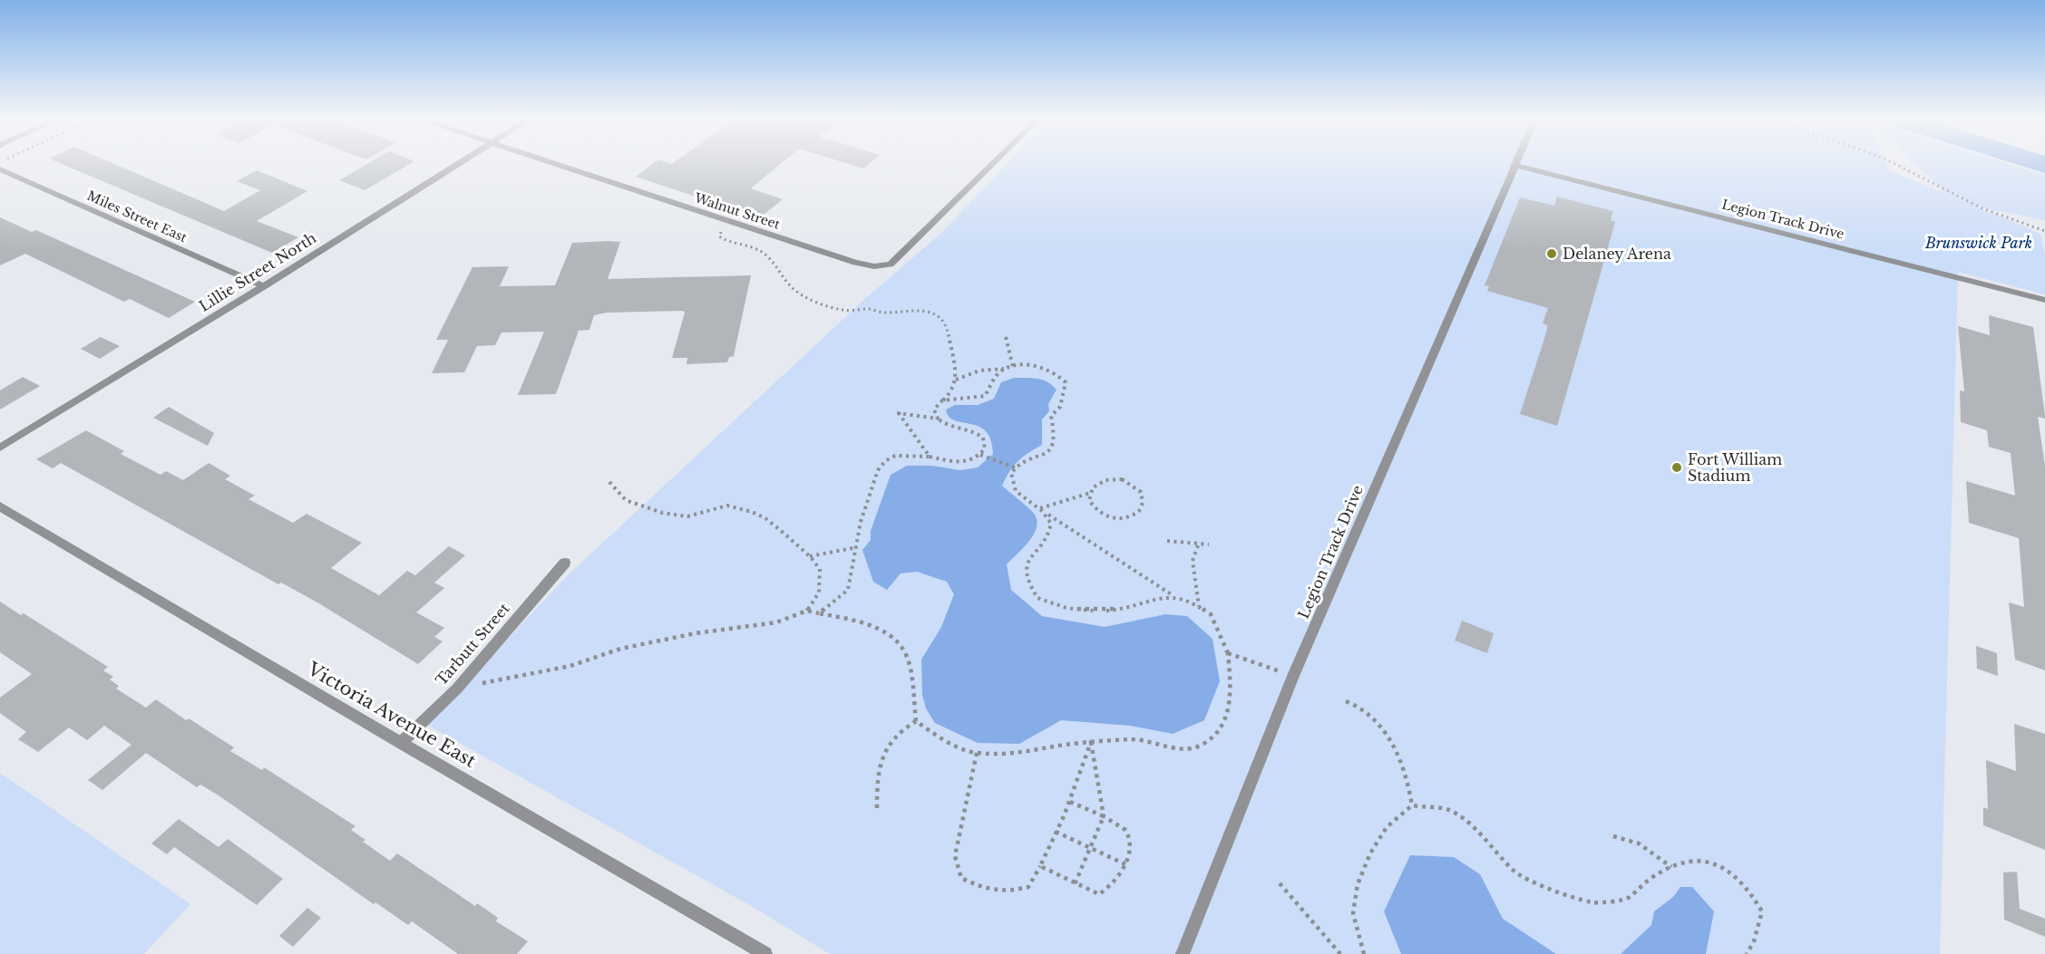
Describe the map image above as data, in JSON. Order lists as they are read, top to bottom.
{
  "streets": {
    "street": [
      "Walnut Street",
      "Miles Street East",
      "Legion Track Drive",
      "Lillie Street North",
      "Tarbutt Street",
      "Victoria Avenue East"
    ]
  },
  "crossings": [
    ["Miles Street East", "Lillie Street North"],
    ["Tarbutt Street", "Victoria Avenue East"]
  ],
  "parks": ["Brunswick Park"],
  "places": ["Delaney Arena", "Fort William Stadium"]
}
